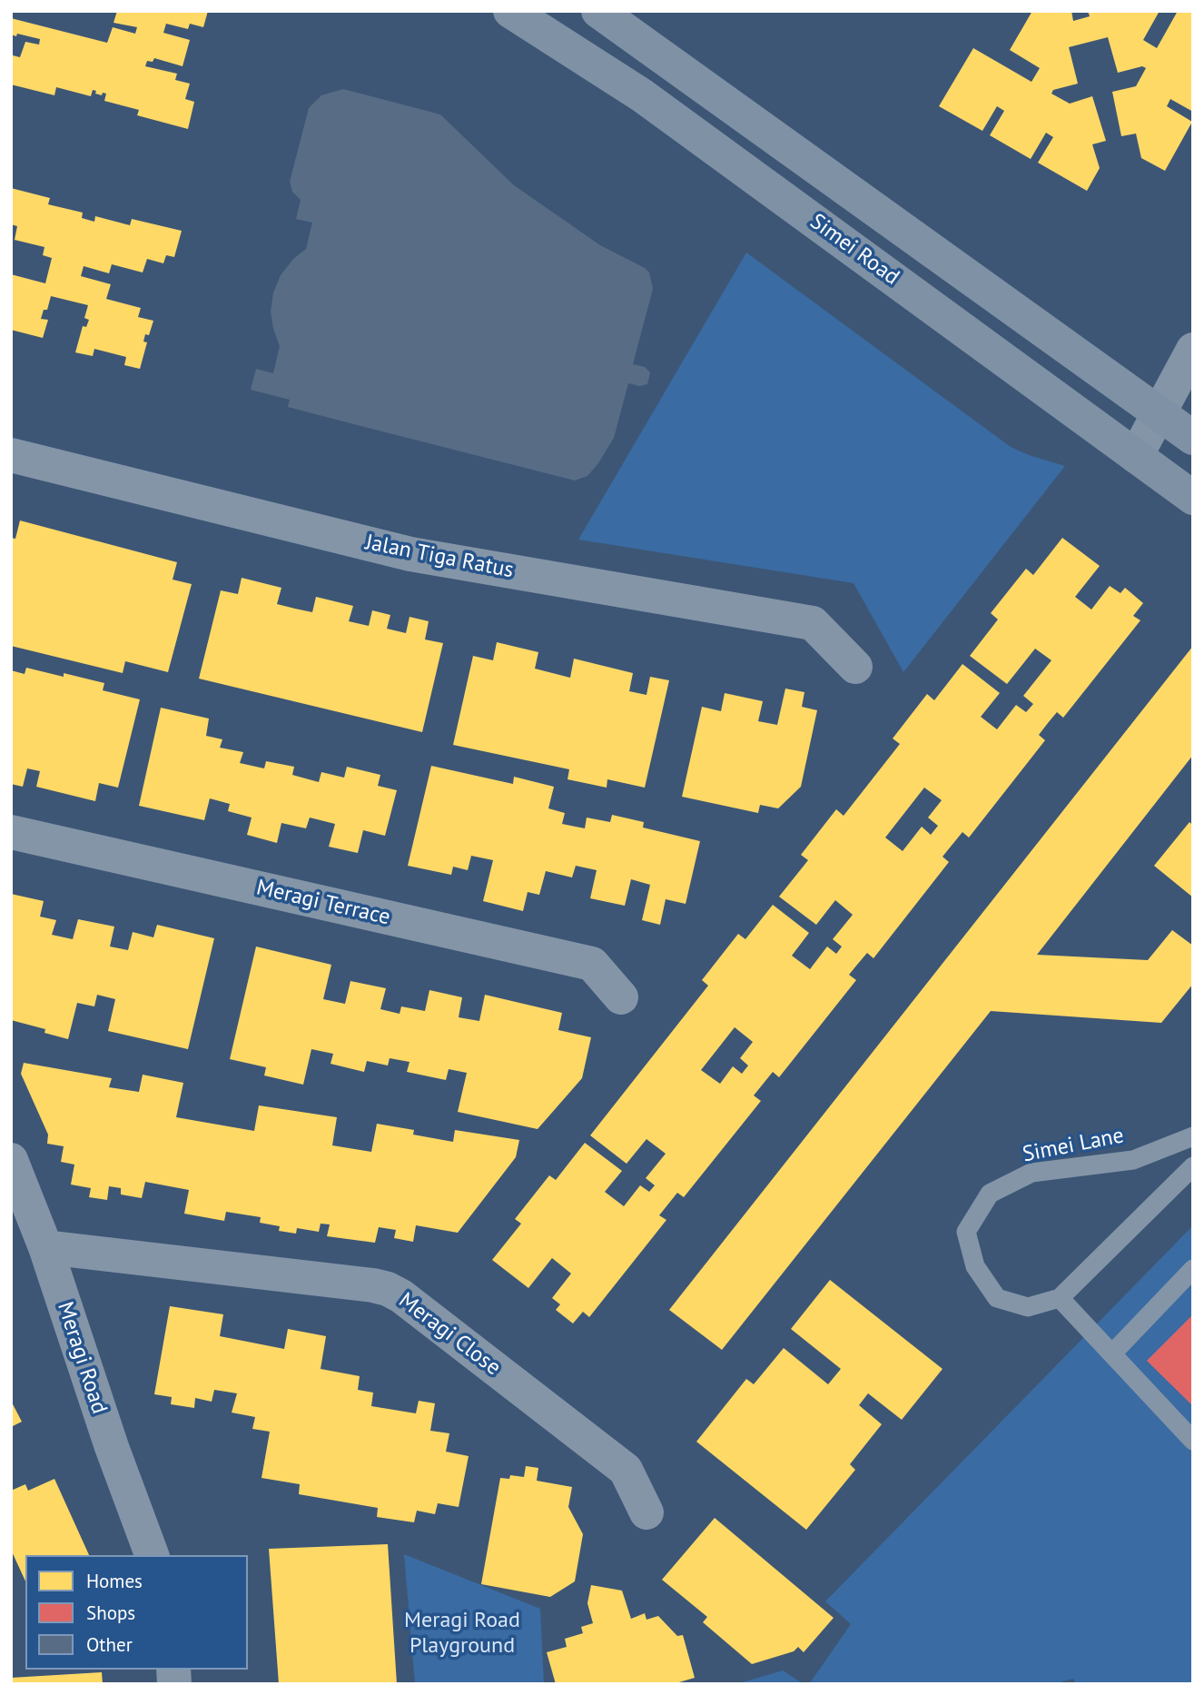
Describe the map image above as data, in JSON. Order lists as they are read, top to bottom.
{
  "streets": {
    "main road": ["Simei Road"],
    "street": [
      "Jalan Tiga Ratus",
      "Meragi Terrace",
      "Meragi Close",
      "Meragi Road"
    ],
    "lane": ["Simei Lane"]
  },
  "crossings": [
    ["Meragi Close", "Meragi Road"]
  ],
  "parks": ["Meragi Road Playground"],
  "legend": ["Homes", "Shops", "Other"]
}
